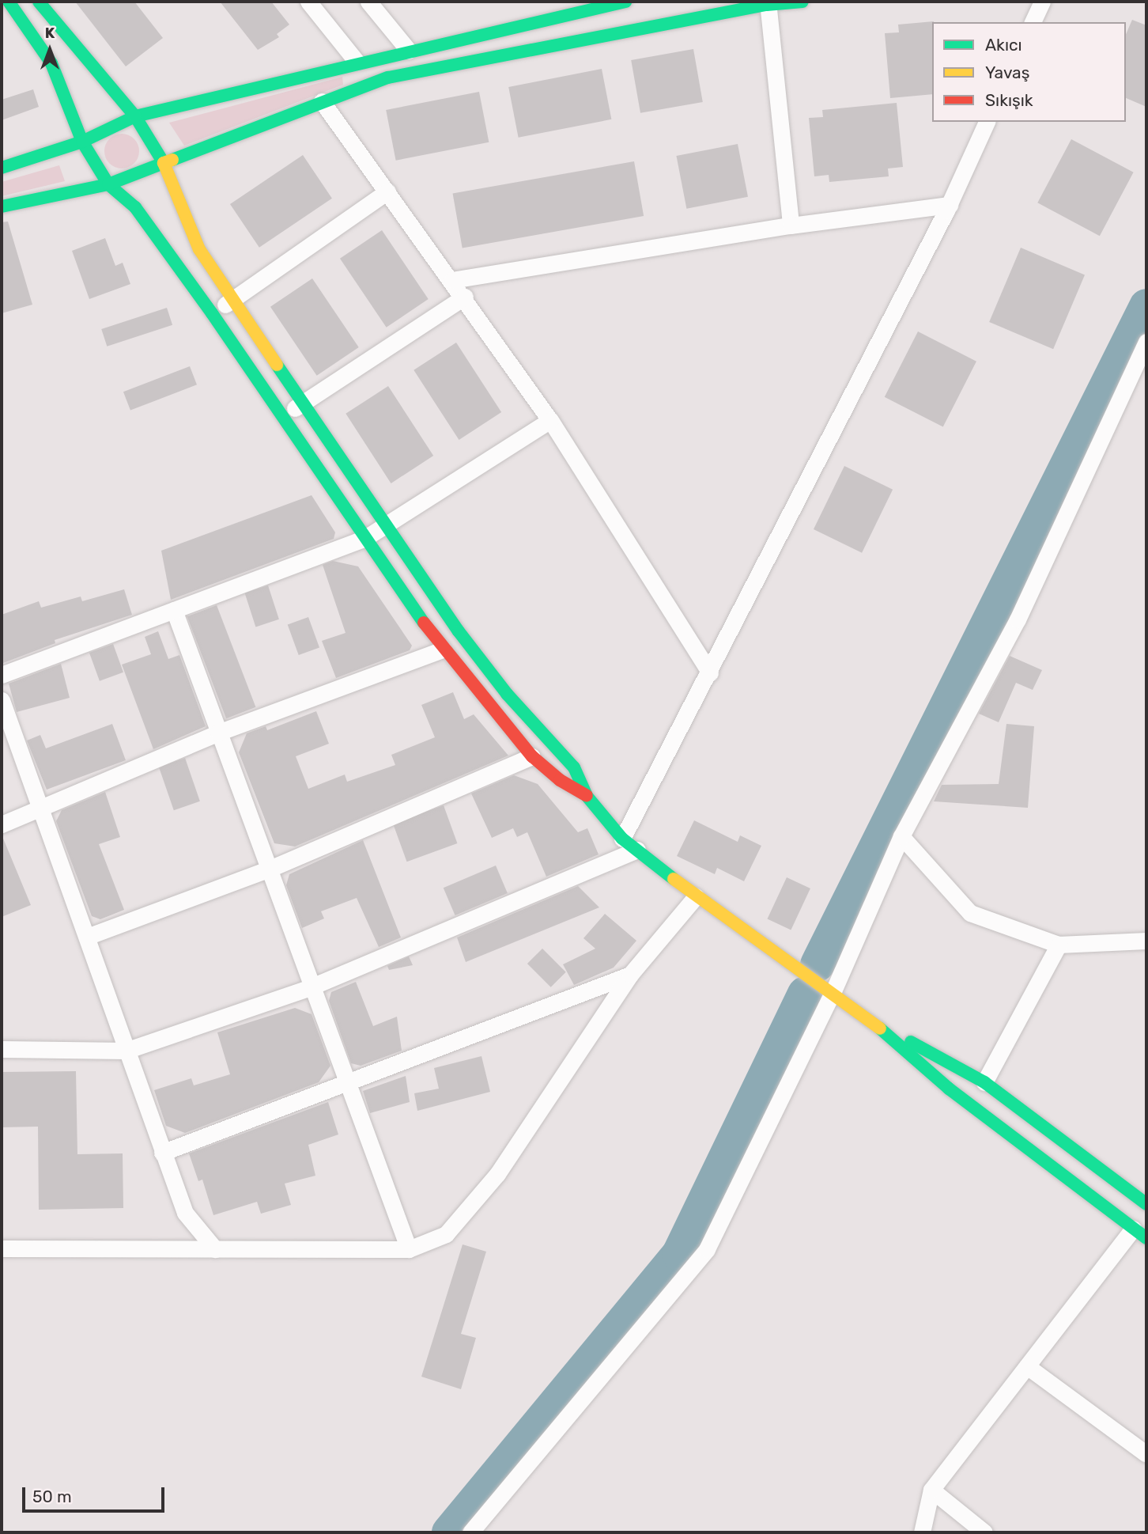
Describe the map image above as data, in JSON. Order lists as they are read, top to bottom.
{
  "legend": ["Akıcı", "Yavaş", "Sıkışık"],
  "scale_bar": "50 m",
  "north": "top"
}
